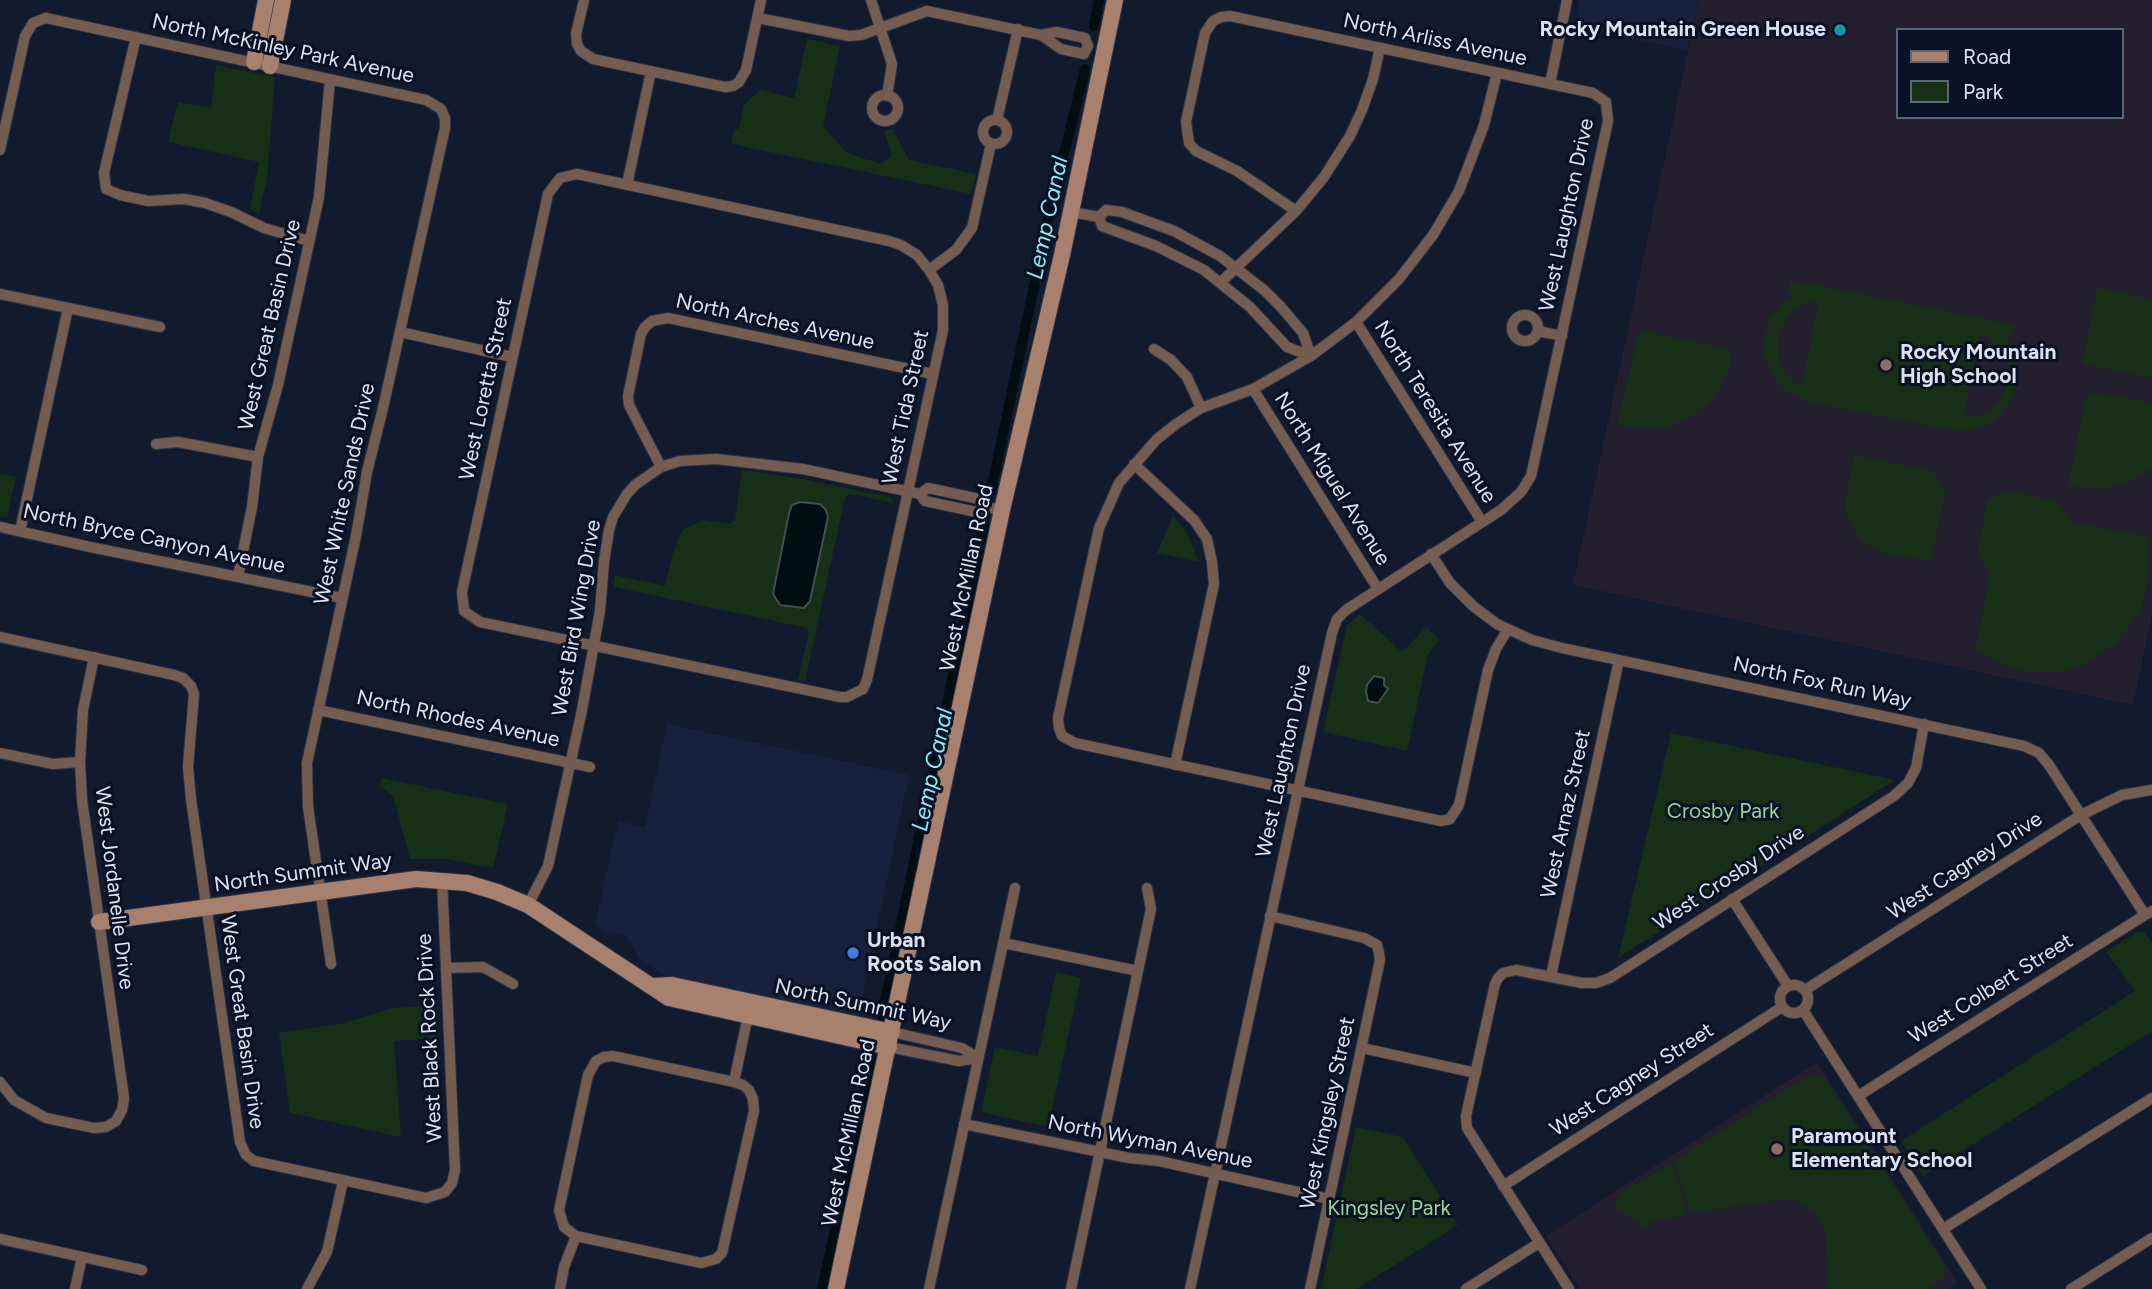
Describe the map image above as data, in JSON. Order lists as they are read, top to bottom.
{
  "streets": {
    "main road": ["West McMillan Road", "North Summit Way"],
    "street": [
      "North Arliss Avenue",
      "North McKinley Park Avenue",
      "West Laughton Drive",
      "North Arches Avenue",
      "West Great Basin Drive",
      "West Loretta Street",
      "West Tida Street",
      "North Teresita Avenue",
      "North Miguel Avenue",
      "West White Sands Drive",
      "North Bryce Canyon Avenue",
      "West Bird Wing Drive",
      "North Fox Run Way",
      "North Rhodes Avenue",
      "West Arnaz Street",
      "West Cagney Drive",
      "West Crosby Drive",
      "West Jordanelle Drive",
      "West Colbert Street",
      "West Black Rock Drive",
      "West Cagney Street",
      "West Kingsley Street",
      "North Wyman Avenue"
    ]
  },
  "crossings": [
    ["North Arliss Avenue", "West Laughton Drive"],
    ["North McKinley Park Avenue", "West Great Basin Drive"],
    ["North McKinley Park Avenue", "West White Sands Drive"],
    ["West Laughton Drive", "North Teresita Avenue"],
    ["West Laughton Drive", "North Miguel Avenue"],
    ["West Laughton Drive", "North Fox Run Way"],
    ["West Laughton Drive", "West Kingsley Street"],
    ["West Laughton Drive", "North Wyman Avenue"],
    ["North Arches Avenue", "West Tida Street"],
    ["North Arches Avenue", "West Bird Wing Drive"],
    ["West Great Basin Drive", "North Bryce Canyon Avenue"],
    ["West Great Basin Drive", "North Summit Way"],
    ["West Great Basin Drive", "West Jordanelle Drive"],
    ["West Great Basin Drive", "West Black Rock Drive"],
    ["West Loretta Street", "West Tida Street"],
    ["West Loretta Street", "West Bird Wing Drive"],
    ["West Tida Street", "West Bird Wing Drive"],
    ["West White Sands Drive", "North Bryce Canyon Avenue"],
    ["West White Sands Drive", "North Rhodes Avenue"],
    ["West White Sands Drive", "North Summit Way"],
    ["West McMillan Road", "North Summit Way"],
    ["West Bird Wing Drive", "North Rhodes Avenue"],
    ["West Bird Wing Drive", "North Summit Way"],
    ["North Fox Run Way", "West Arnaz Street"],
    ["North Fox Run Way", "West Cagney Drive"],
    ["North Fox Run Way", "West Crosby Drive"],
    ["North Fox Run Way", "West Colbert Street"],
    ["West Arnaz Street", "West Crosby Drive"],
    ["West Cagney Drive", "West Cagney Street"],
    ["North Summit Way", "West Jordanelle Drive"],
    ["North Summit Way", "West Black Rock Drive"],
    ["West Kingsley Street", "North Wyman Avenue"]
  ],
  "water": ["Lemp Canal"],
  "parks": ["Crosby Park", "Kingsley Park"],
  "places": [
    "Rocky Mountain Green House",
    "Rocky Mountain High School",
    "Urban Roots Salon",
    "Paramount Elementary School"
  ],
  "legend": ["Road", "Park"]
}
